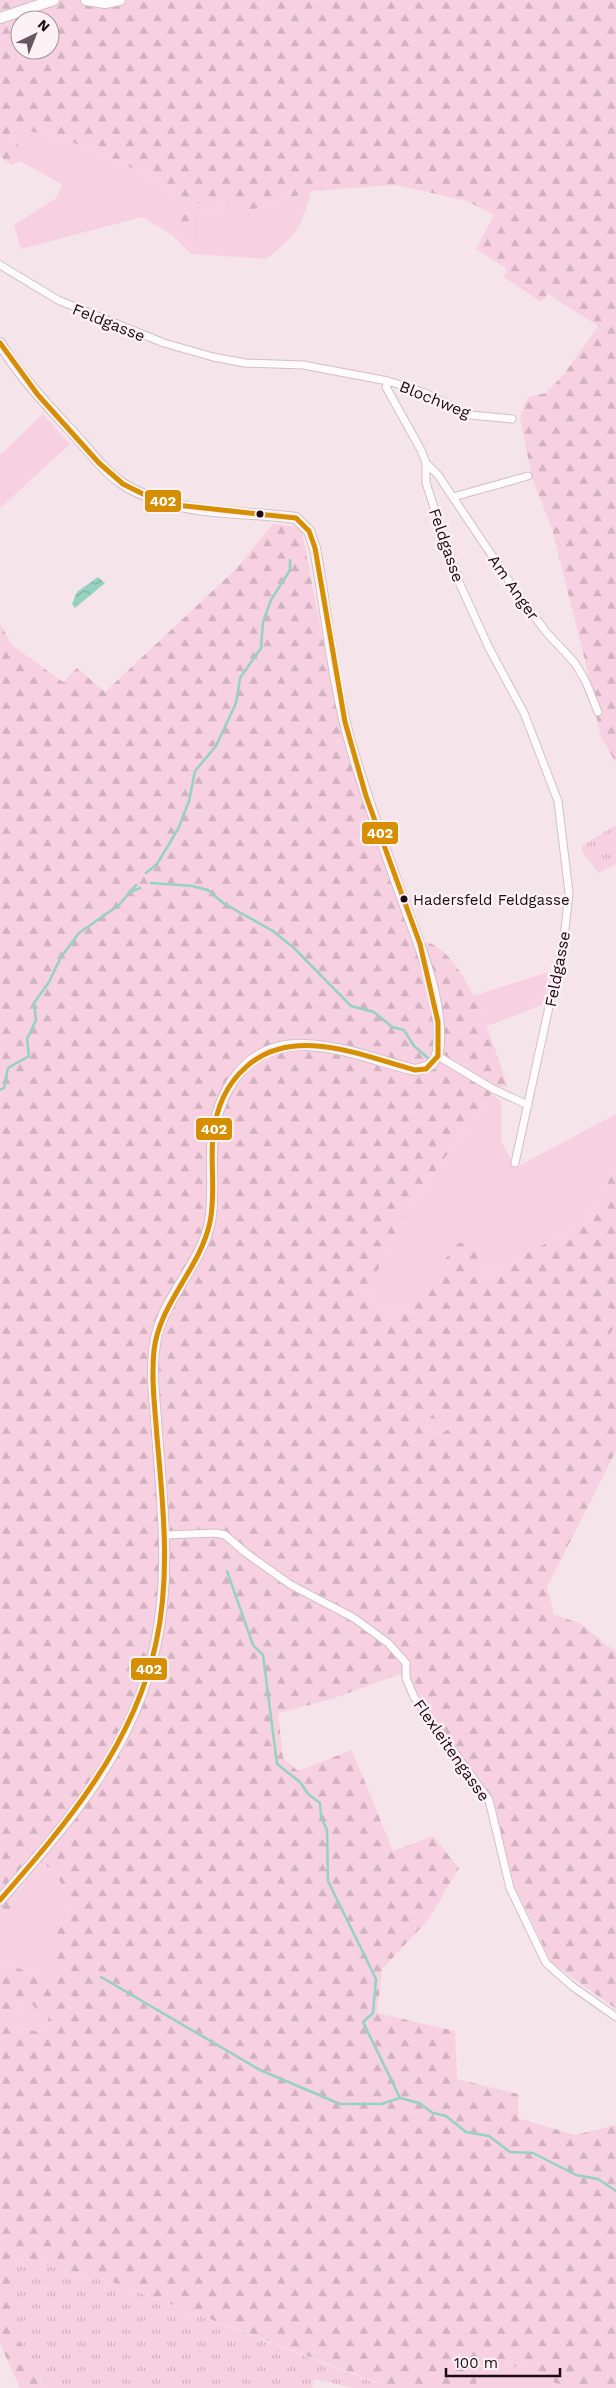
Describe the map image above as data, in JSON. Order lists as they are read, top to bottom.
{
  "streets": {
    "street": [
      "Feldgasse",
      "Blochweg",
      "Am Anger",
      "Flexleitengasse"
    ]
  },
  "crossings": [
    ["Feldgasse", "Blochweg"],
    ["Feldgasse", "Am Anger"]
  ],
  "places": ["Hadersfeld Feldgasse"],
  "lines": ["transit line 402"],
  "scale_bar": "100 m",
  "north": "top right"
}
